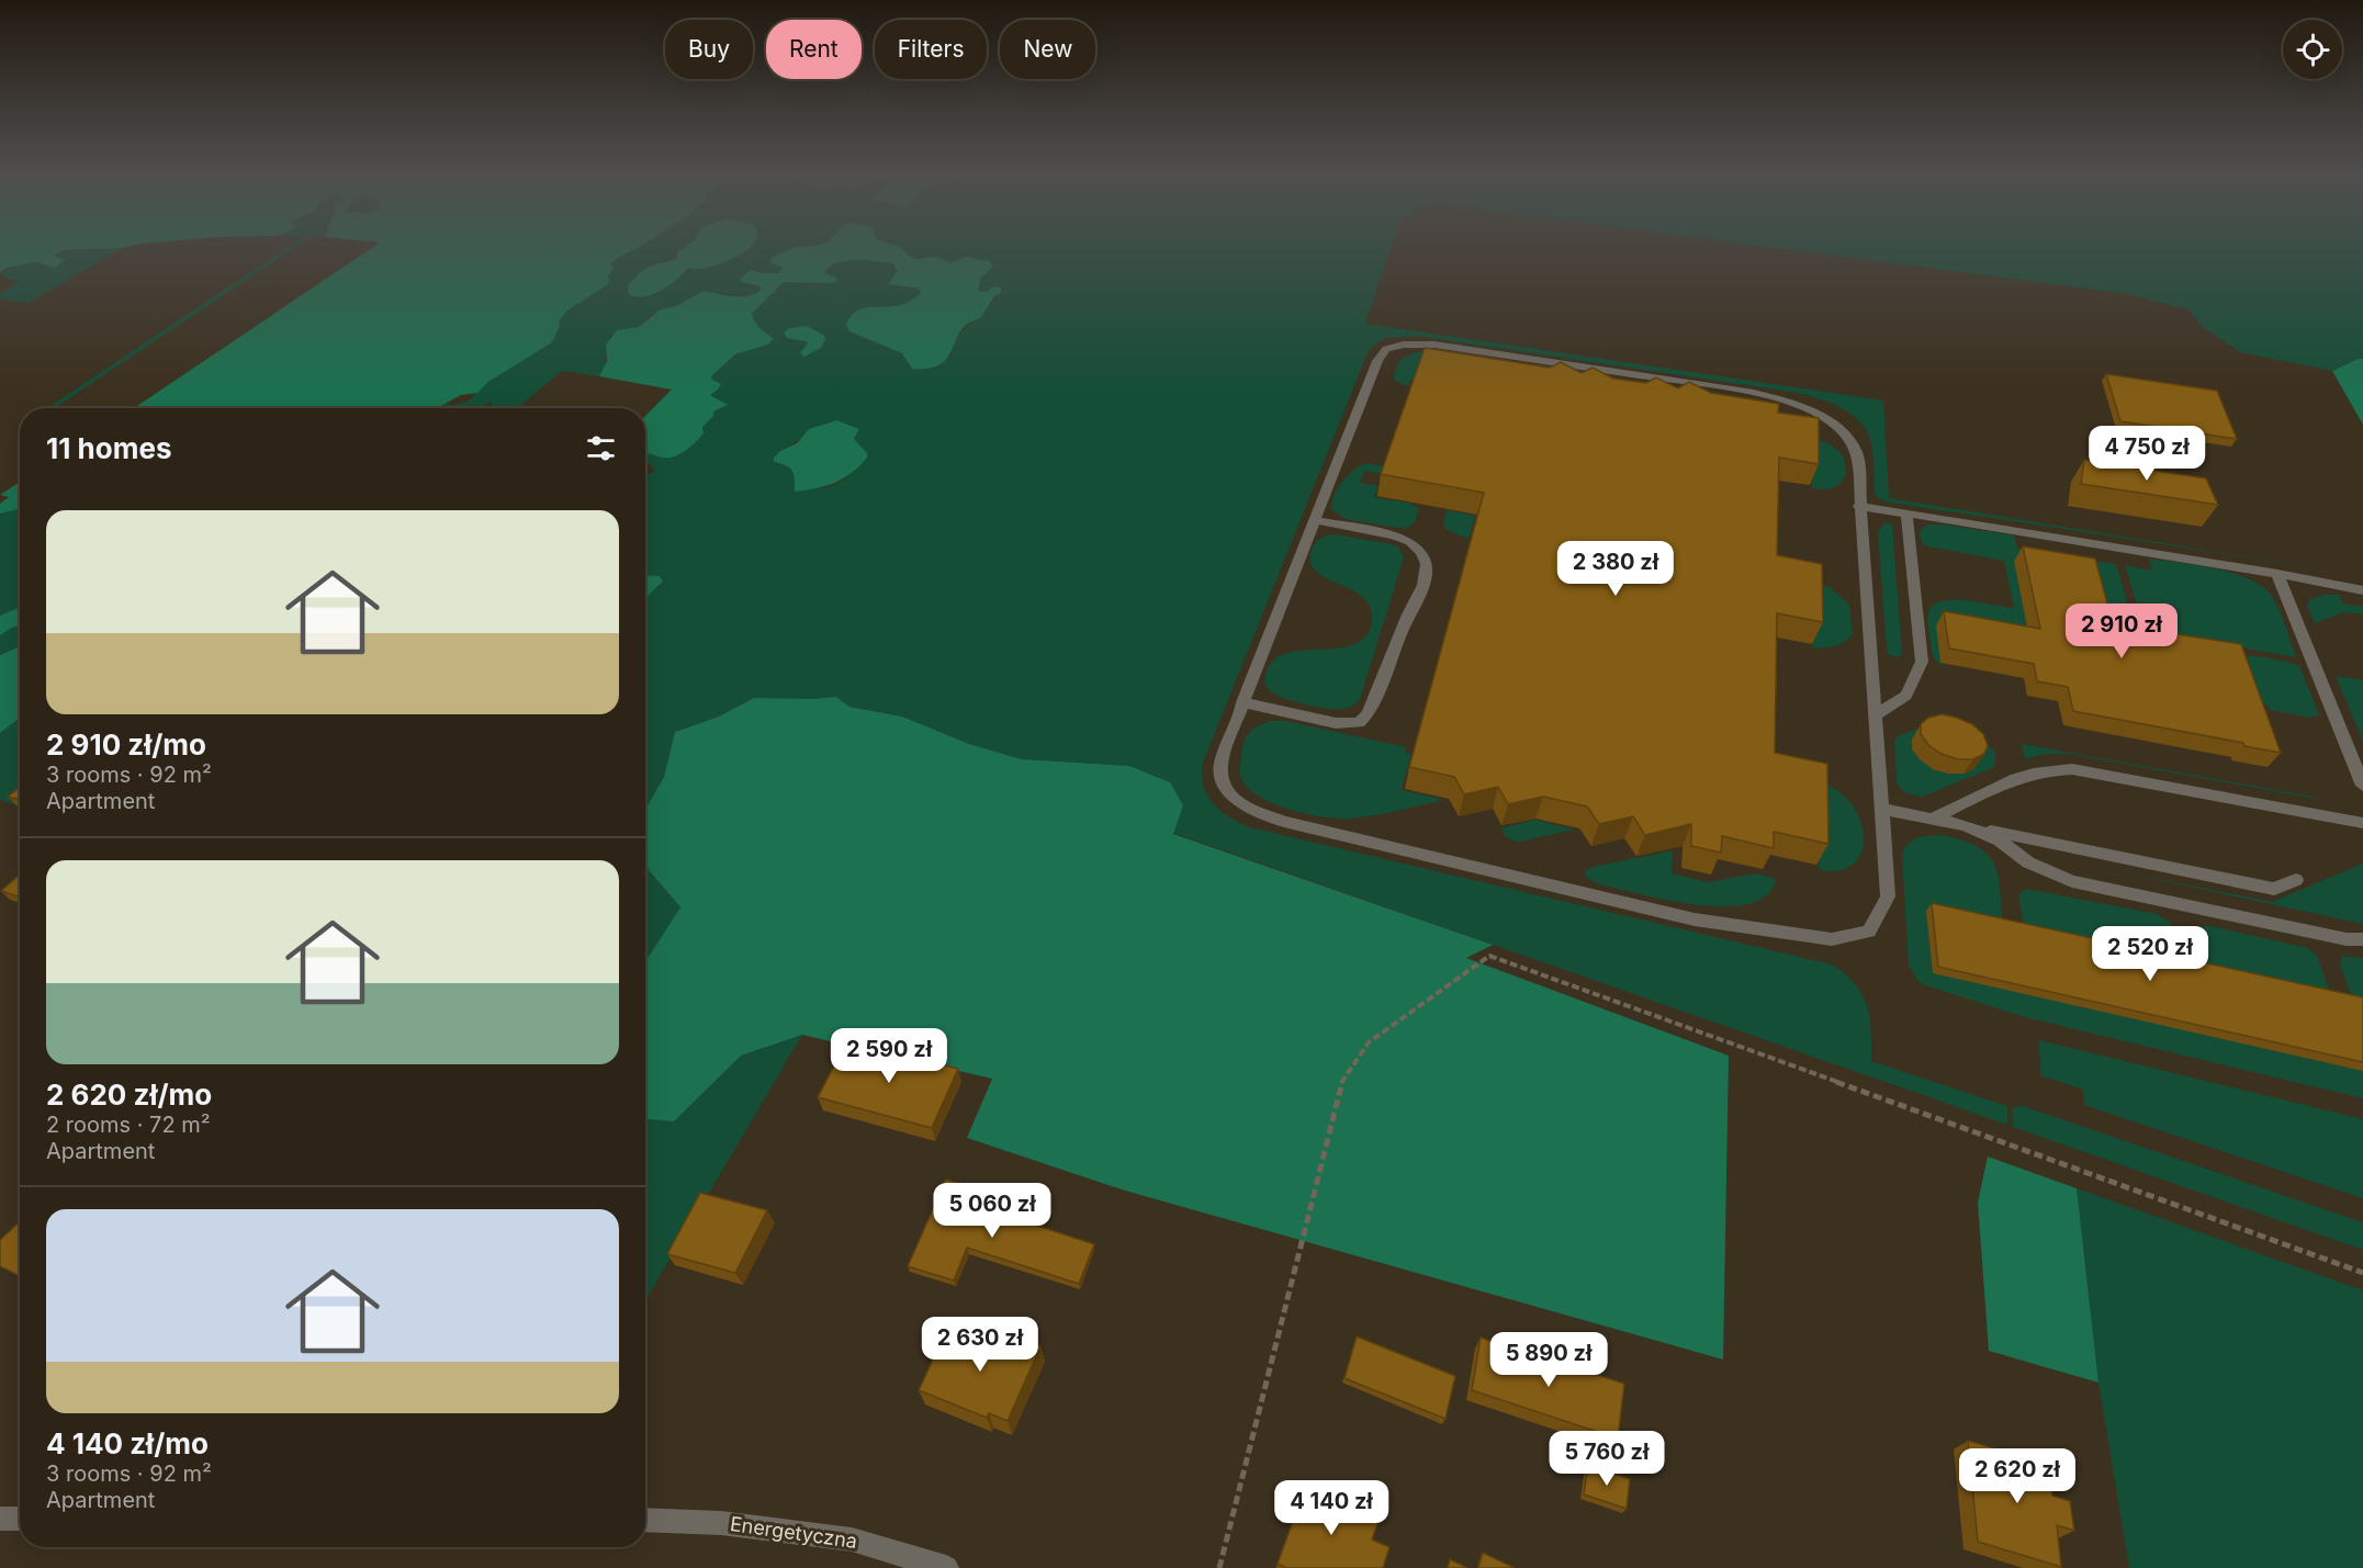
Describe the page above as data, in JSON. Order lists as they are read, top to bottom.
{
  "streets": {
    "street": ["Energetyczna"]
  },
  "page": {
    "chip": [
      "Buy",
      "Rent",
      "Filters",
      "New"
    ],
    "heading": "11 homes",
    "price": [
      "4 750 zł",
      "2 380 zł",
      "2 910 zł",
      "2 520 zł",
      "2 590 zł",
      "5 060 zł",
      "2 630 zł",
      "5 890 zł",
      "5 760 zł",
      "2 620 zł",
      "4 140 zł"
    ],
    "list": [
      {
        "name": "2 910 zł/mo",
        "note": "3 rooms · 92 m² · Apartment"
      },
      {
        "name": "2 620 zł/mo",
        "note": "2 rooms · 72 m² · Apartment"
      },
      {
        "name": "4 140 zł/mo",
        "note": "3 rooms · 92 m² · Apartment"
      }
    ]
  }
}
